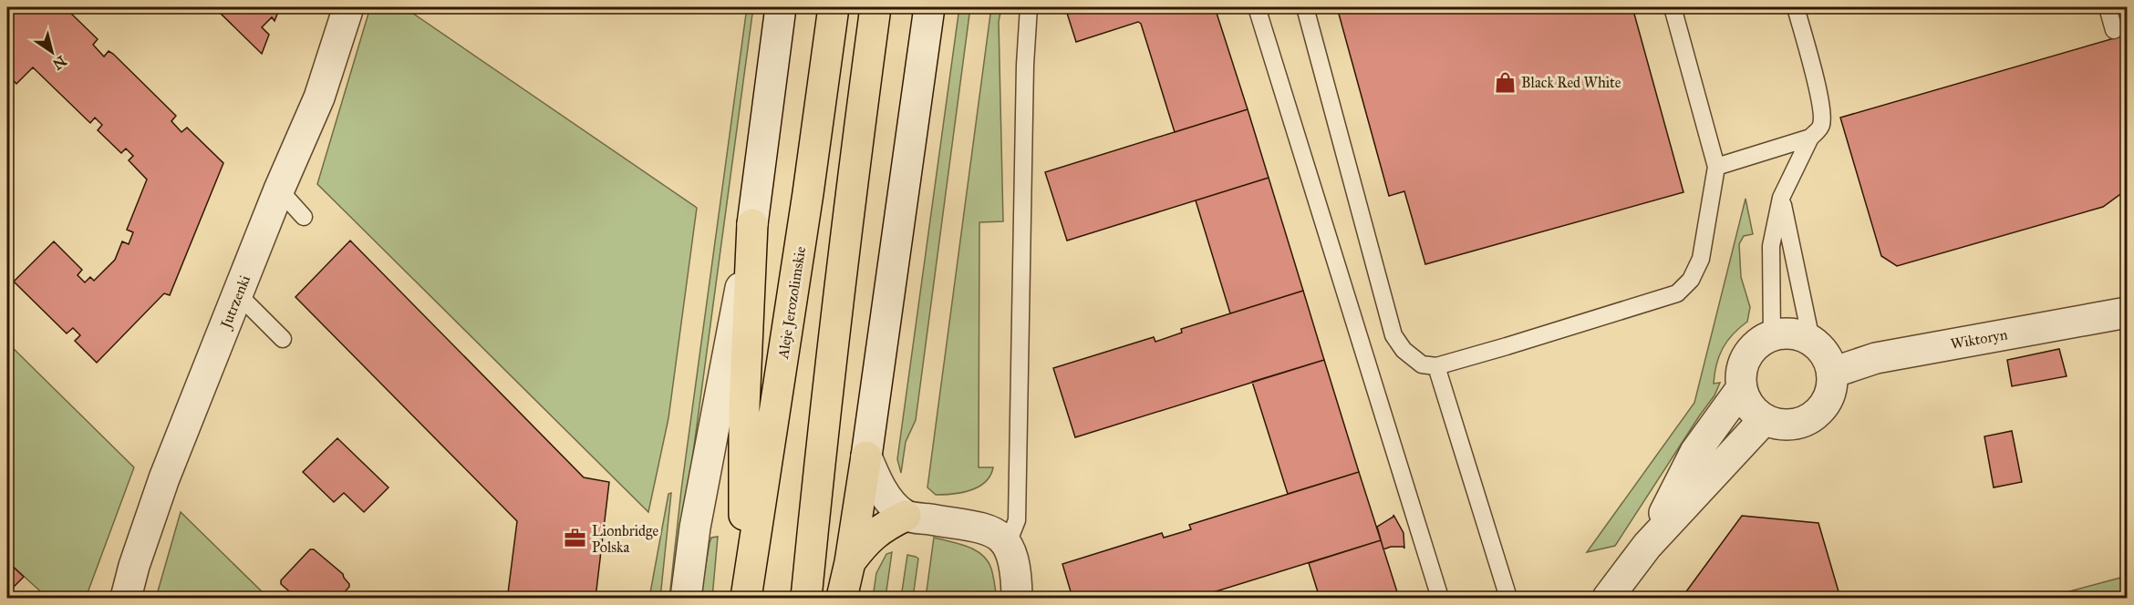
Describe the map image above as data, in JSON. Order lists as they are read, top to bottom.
{
  "streets": {
    "main road": ["Aleje Jerozolimskie"],
    "street": ["Jutrzenki", "Wiktoryn"]
  },
  "places": {
    "shop": ["Black Red White"],
    "office": ["Lionbridge Polska"]
  },
  "north": "bottom right"
}
